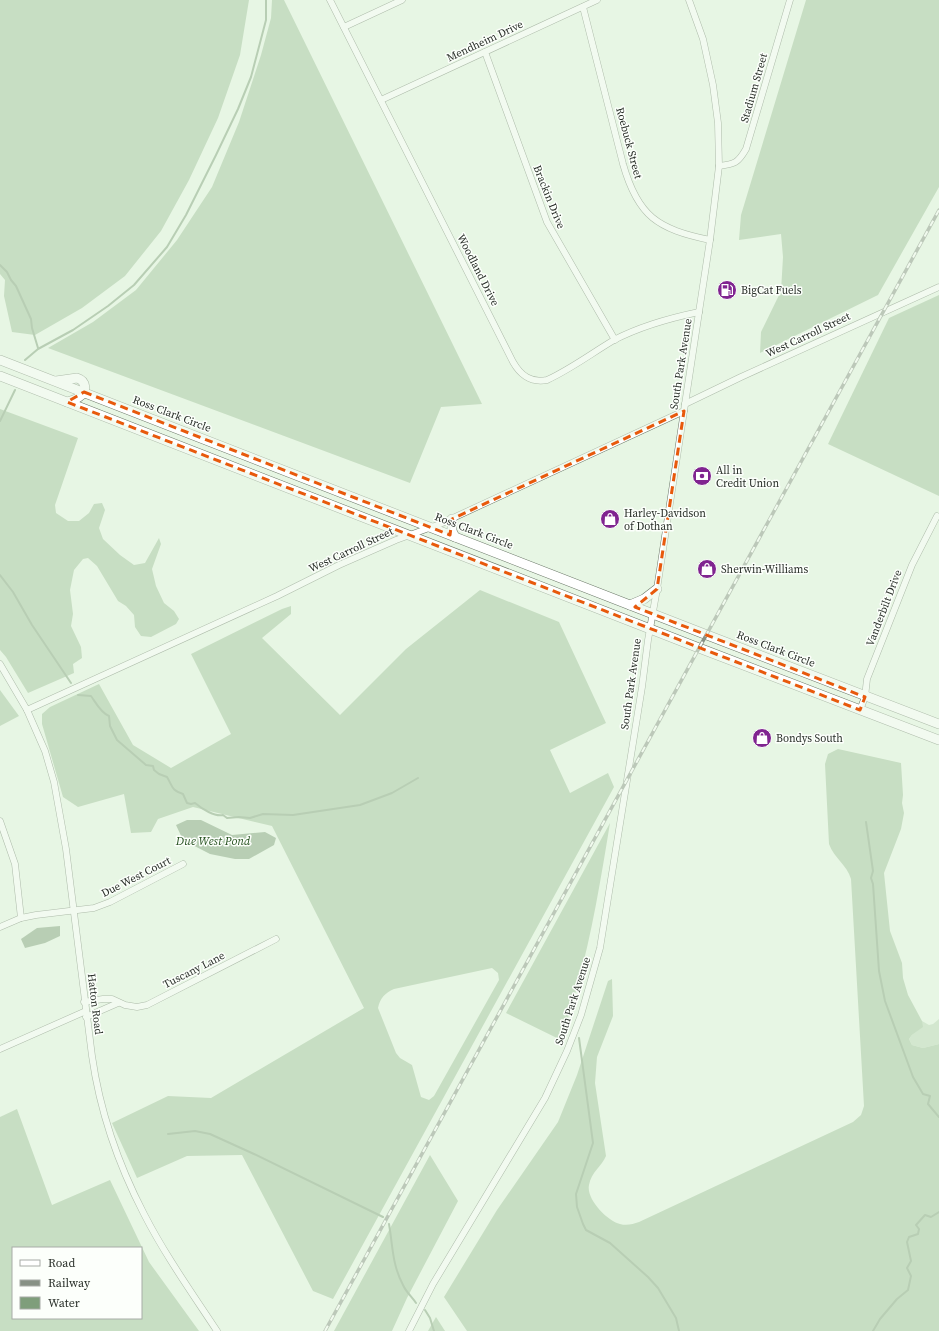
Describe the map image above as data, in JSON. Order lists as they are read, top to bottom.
{
  "streets": {
    "highway": ["Ross Clark Circle"],
    "street": [
      "Mendheim Drive",
      "Stadium Street",
      "Roebuck Street",
      "Brackin Drive",
      "Woodland Drive",
      "West Carroll Street",
      "South Park Avenue",
      "Vanderbilt Drive",
      "Due West Court",
      "Tuscany Lane",
      "Hatton Road"
    ]
  },
  "crossings": [
    ["Mendheim Drive", "Roebuck Street"],
    ["Mendheim Drive", "Brackin Drive"],
    ["Mendheim Drive", "Woodland Drive"],
    ["Stadium Street", "South Park Avenue"],
    ["Roebuck Street", "South Park Avenue"],
    ["Brackin Drive", "Woodland Drive"],
    ["Woodland Drive", "South Park Avenue"],
    ["West Carroll Street", "South Park Avenue"],
    ["West Carroll Street", "Ross Clark Circle"],
    ["West Carroll Street", "Hatton Road"],
    ["South Park Avenue", "Ross Clark Circle"],
    ["Ross Clark Circle", "Vanderbilt Drive"],
    ["Due West Court", "Hatton Road"],
    ["Tuscany Lane", "Hatton Road"]
  ],
  "water": ["Due West Pond"],
  "places": {
    "fuel station": ["BigCat Fuels"],
    "bank": ["All in Credit Union"],
    "shop": ["Harley-Davidson of Dothan", "Sherwin-Williams", "Bondys South"]
  },
  "legend": ["Road", "Railway", "Water"]
}
